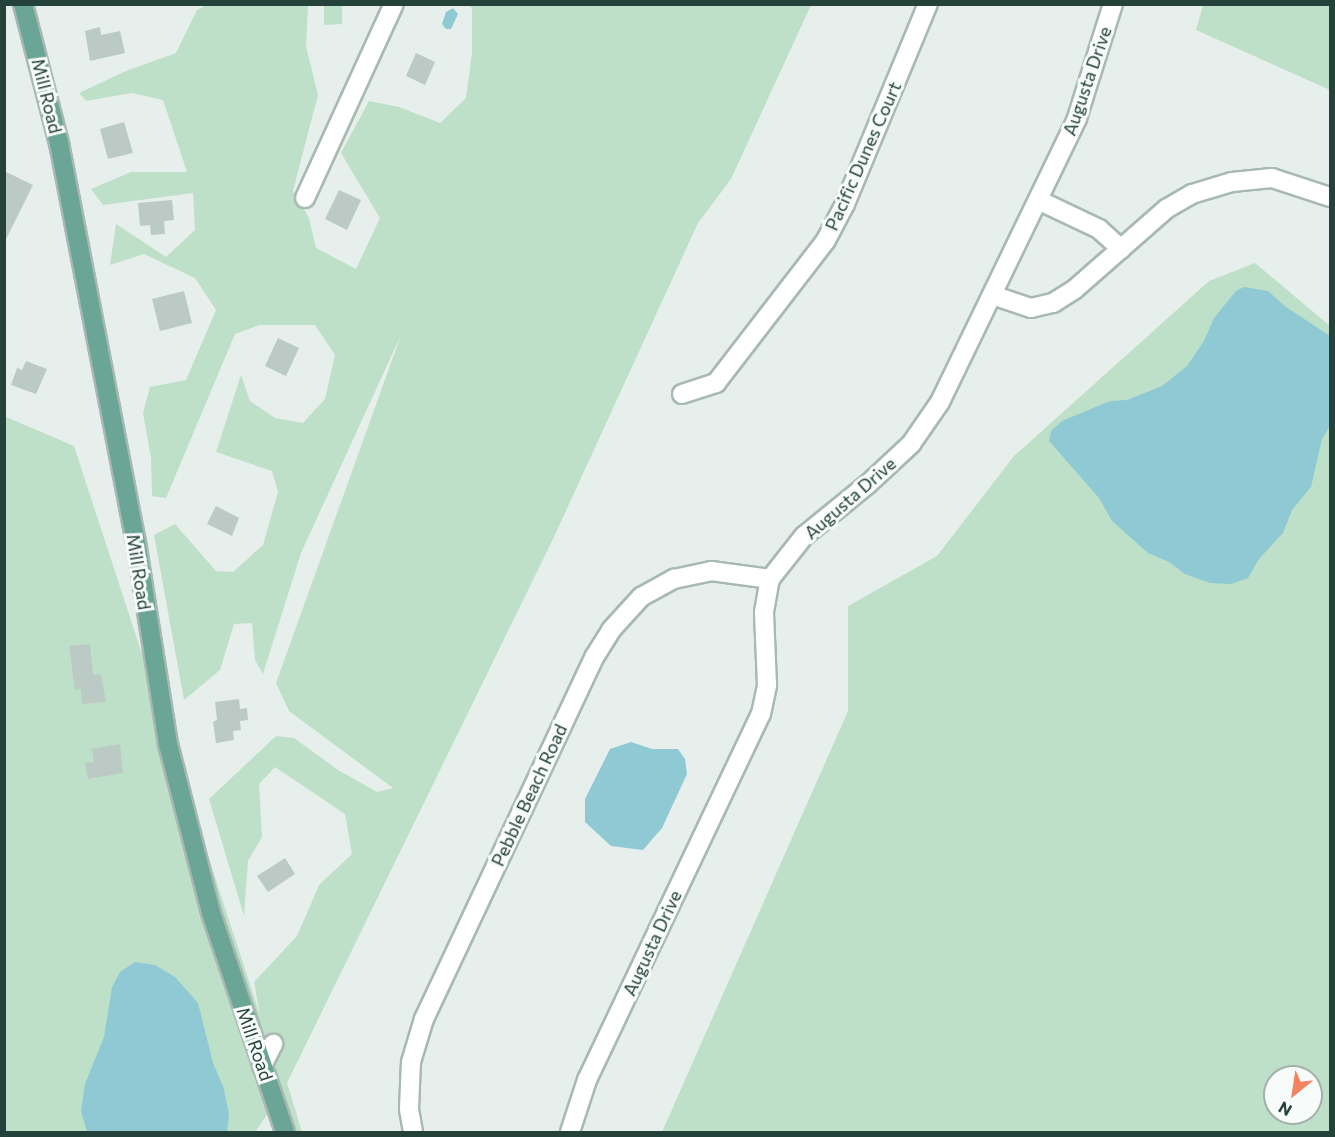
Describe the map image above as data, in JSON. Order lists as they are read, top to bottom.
{
  "streets": {
    "main road": ["Mill Road"],
    "street": ["Augusta Drive", "Pacific Dunes Court", "Pebble Beach Road"]
  },
  "crossings": [
    ["Augusta Drive", "Pebble Beach Road"]
  ],
  "north": "bottom left"
}
